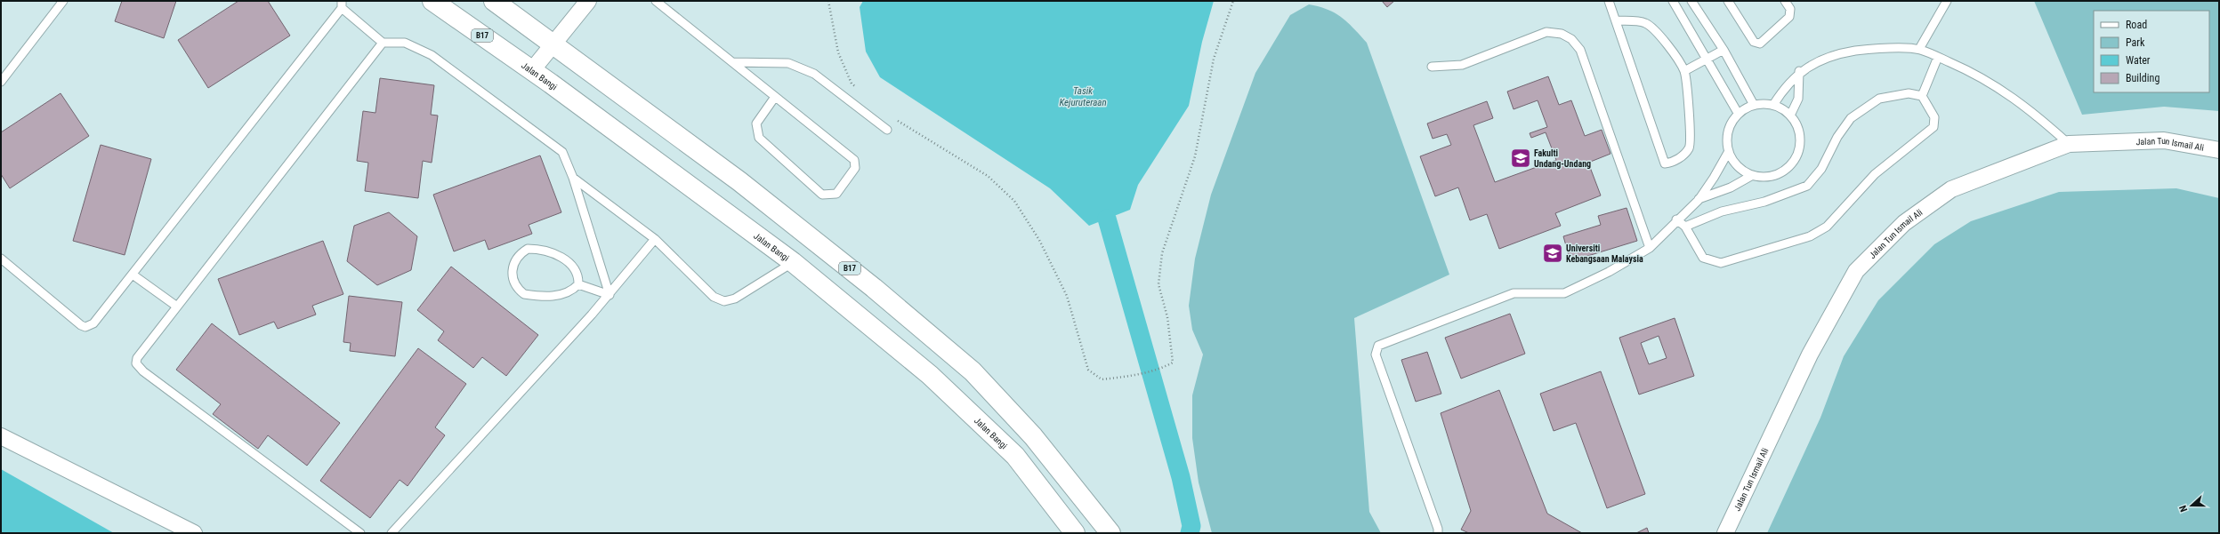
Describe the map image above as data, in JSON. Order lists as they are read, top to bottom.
{
  "streets": {
    "main road": ["B17", "Jalan Bangi"],
    "street": ["Jalan Tun Ismail Ali"]
  },
  "water": ["Tasik Kejuruteraan"],
  "places": {
    "school or university": ["Fakulti Undang-Undang", "Universiti Kebangsaan Malaysia"]
  },
  "legend": [
    "Road",
    "Park",
    "Water",
    "Building"
  ],
  "north": "left"
}
